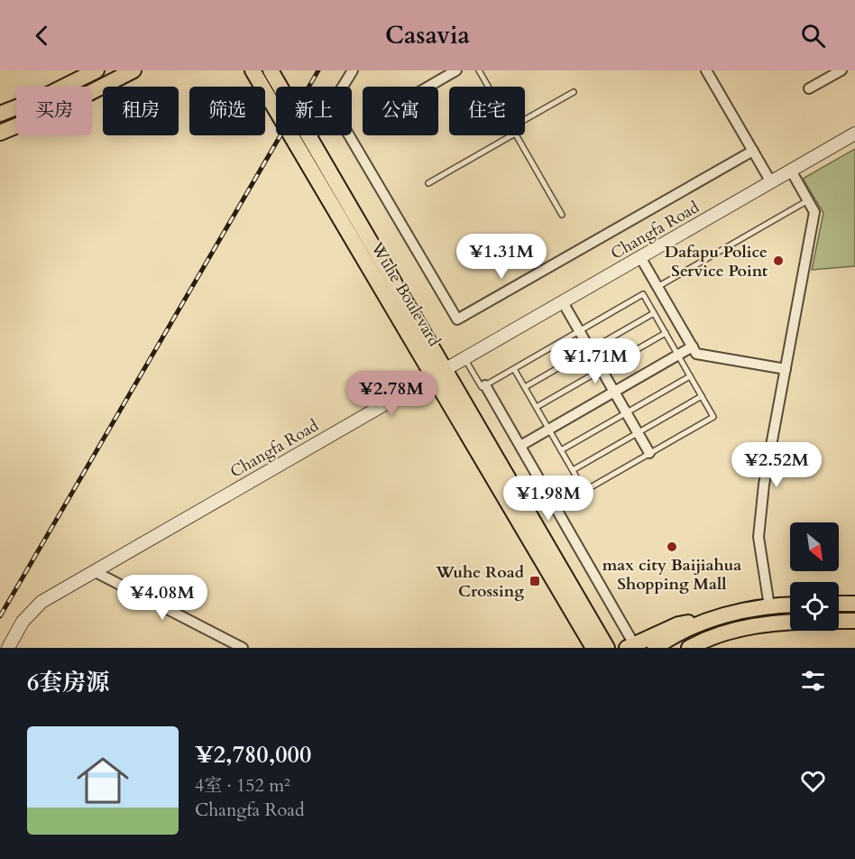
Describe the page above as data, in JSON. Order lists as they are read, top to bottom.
{
  "streets": {
    "main road": ["Wuhe Boulevard"],
    "street": ["Changfa Road"]
  },
  "crossings": [
    ["Changfa Road", "Wuhe Boulevard"]
  ],
  "places": {
    "other": ["Dafapu Police Service Point", "max city Baijiahua Shopping Mall"],
    "transit": ["Wuhe Road Crossing"]
  },
  "north": "bottom right",
  "page": {
    "header": "Casavia",
    "chip": [
      "买房",
      "租房",
      "筛选",
      "新上",
      "公寓",
      "住宅"
    ],
    "price": [
      "¥1.31M",
      "¥1.71M",
      "¥2.78M",
      "¥2.52M",
      "¥1.98M",
      "¥4.08M"
    ],
    "heading": "6套房源",
    "list": [
      {
        "name": "¥2,780,000",
        "note": "4室 · 152 m² · Changfa Road"
      }
    ]
  }
}
